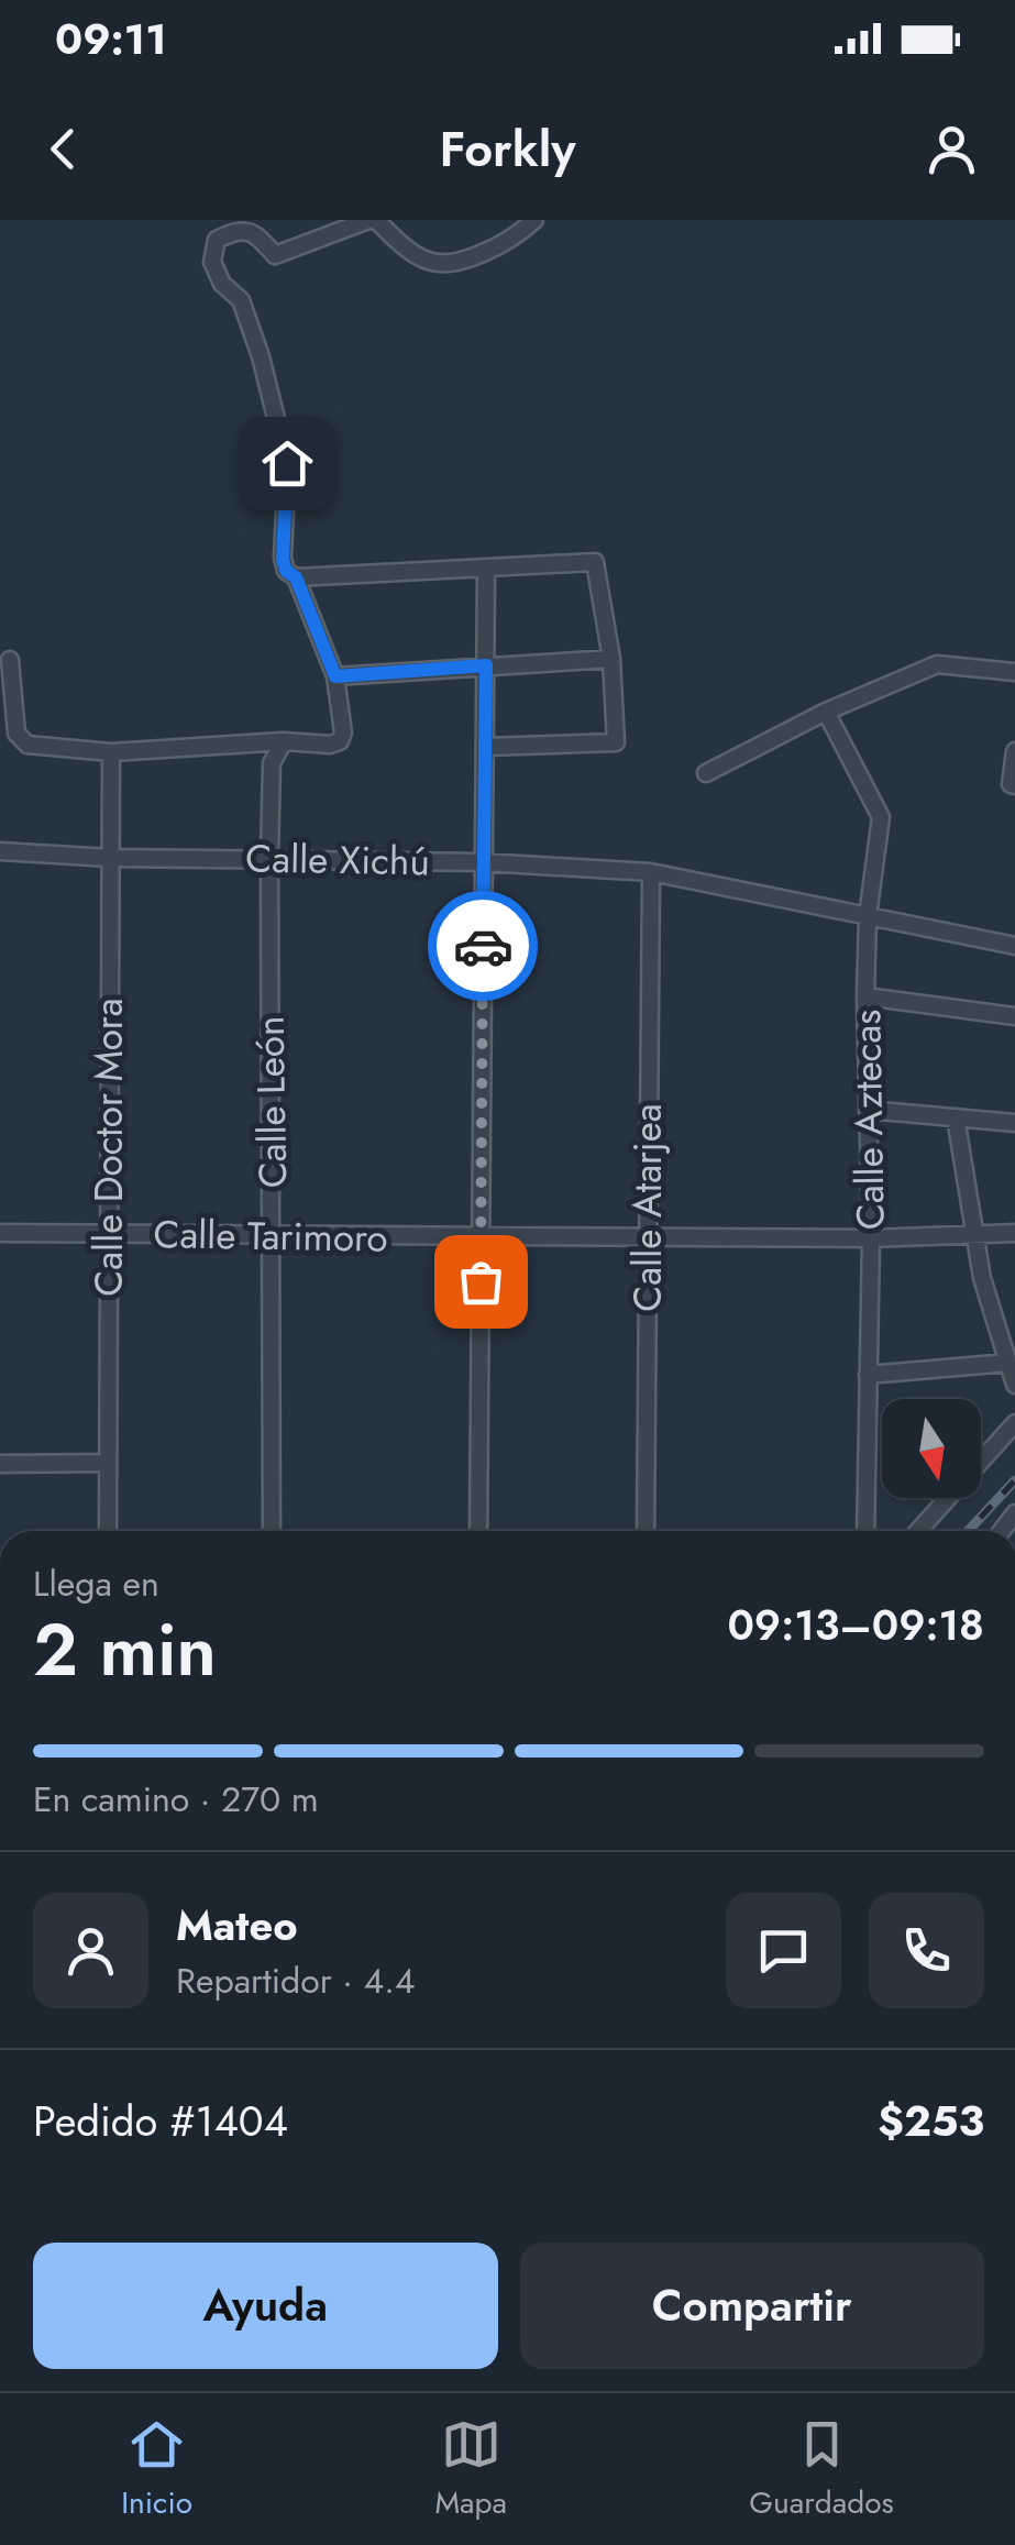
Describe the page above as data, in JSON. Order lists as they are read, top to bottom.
{
  "streets": {
    "street": [
      "Calle Xichú",
      "Calle León",
      "Calle Aztecas",
      "Calle Doctor Mora",
      "Calle Atarjea",
      "Calle Tarimoro"
    ]
  },
  "crossings": [
    ["Calle Xichú", "Calle León"],
    ["Calle Xichú", "Calle Aztecas"],
    ["Calle Xichú", "Calle Doctor Mora"],
    ["Calle Xichú", "Calle Atarjea"],
    ["Calle León", "Calle Tarimoro"],
    ["Calle Aztecas", "Calle Tarimoro"],
    ["Calle Doctor Mora", "Calle Tarimoro"],
    ["Calle Atarjea", "Calle Tarimoro"]
  ],
  "north": "bottom",
  "page": {
    "status": "09:11",
    "header": "Forkly",
    "heading": ["2 min", "Llega en", "09:13–09:18"],
    "panel": [
      "Mateo",
      "Repartidor · 4.4",
      "Pedido #1404",
      "$253"
    ],
    "bar": "En camino · 270 m",
    "buttons": ["Ayuda", "Compartir"],
    "tabs": ["Inicio", "Mapa", "Guardados"]
  }
}
